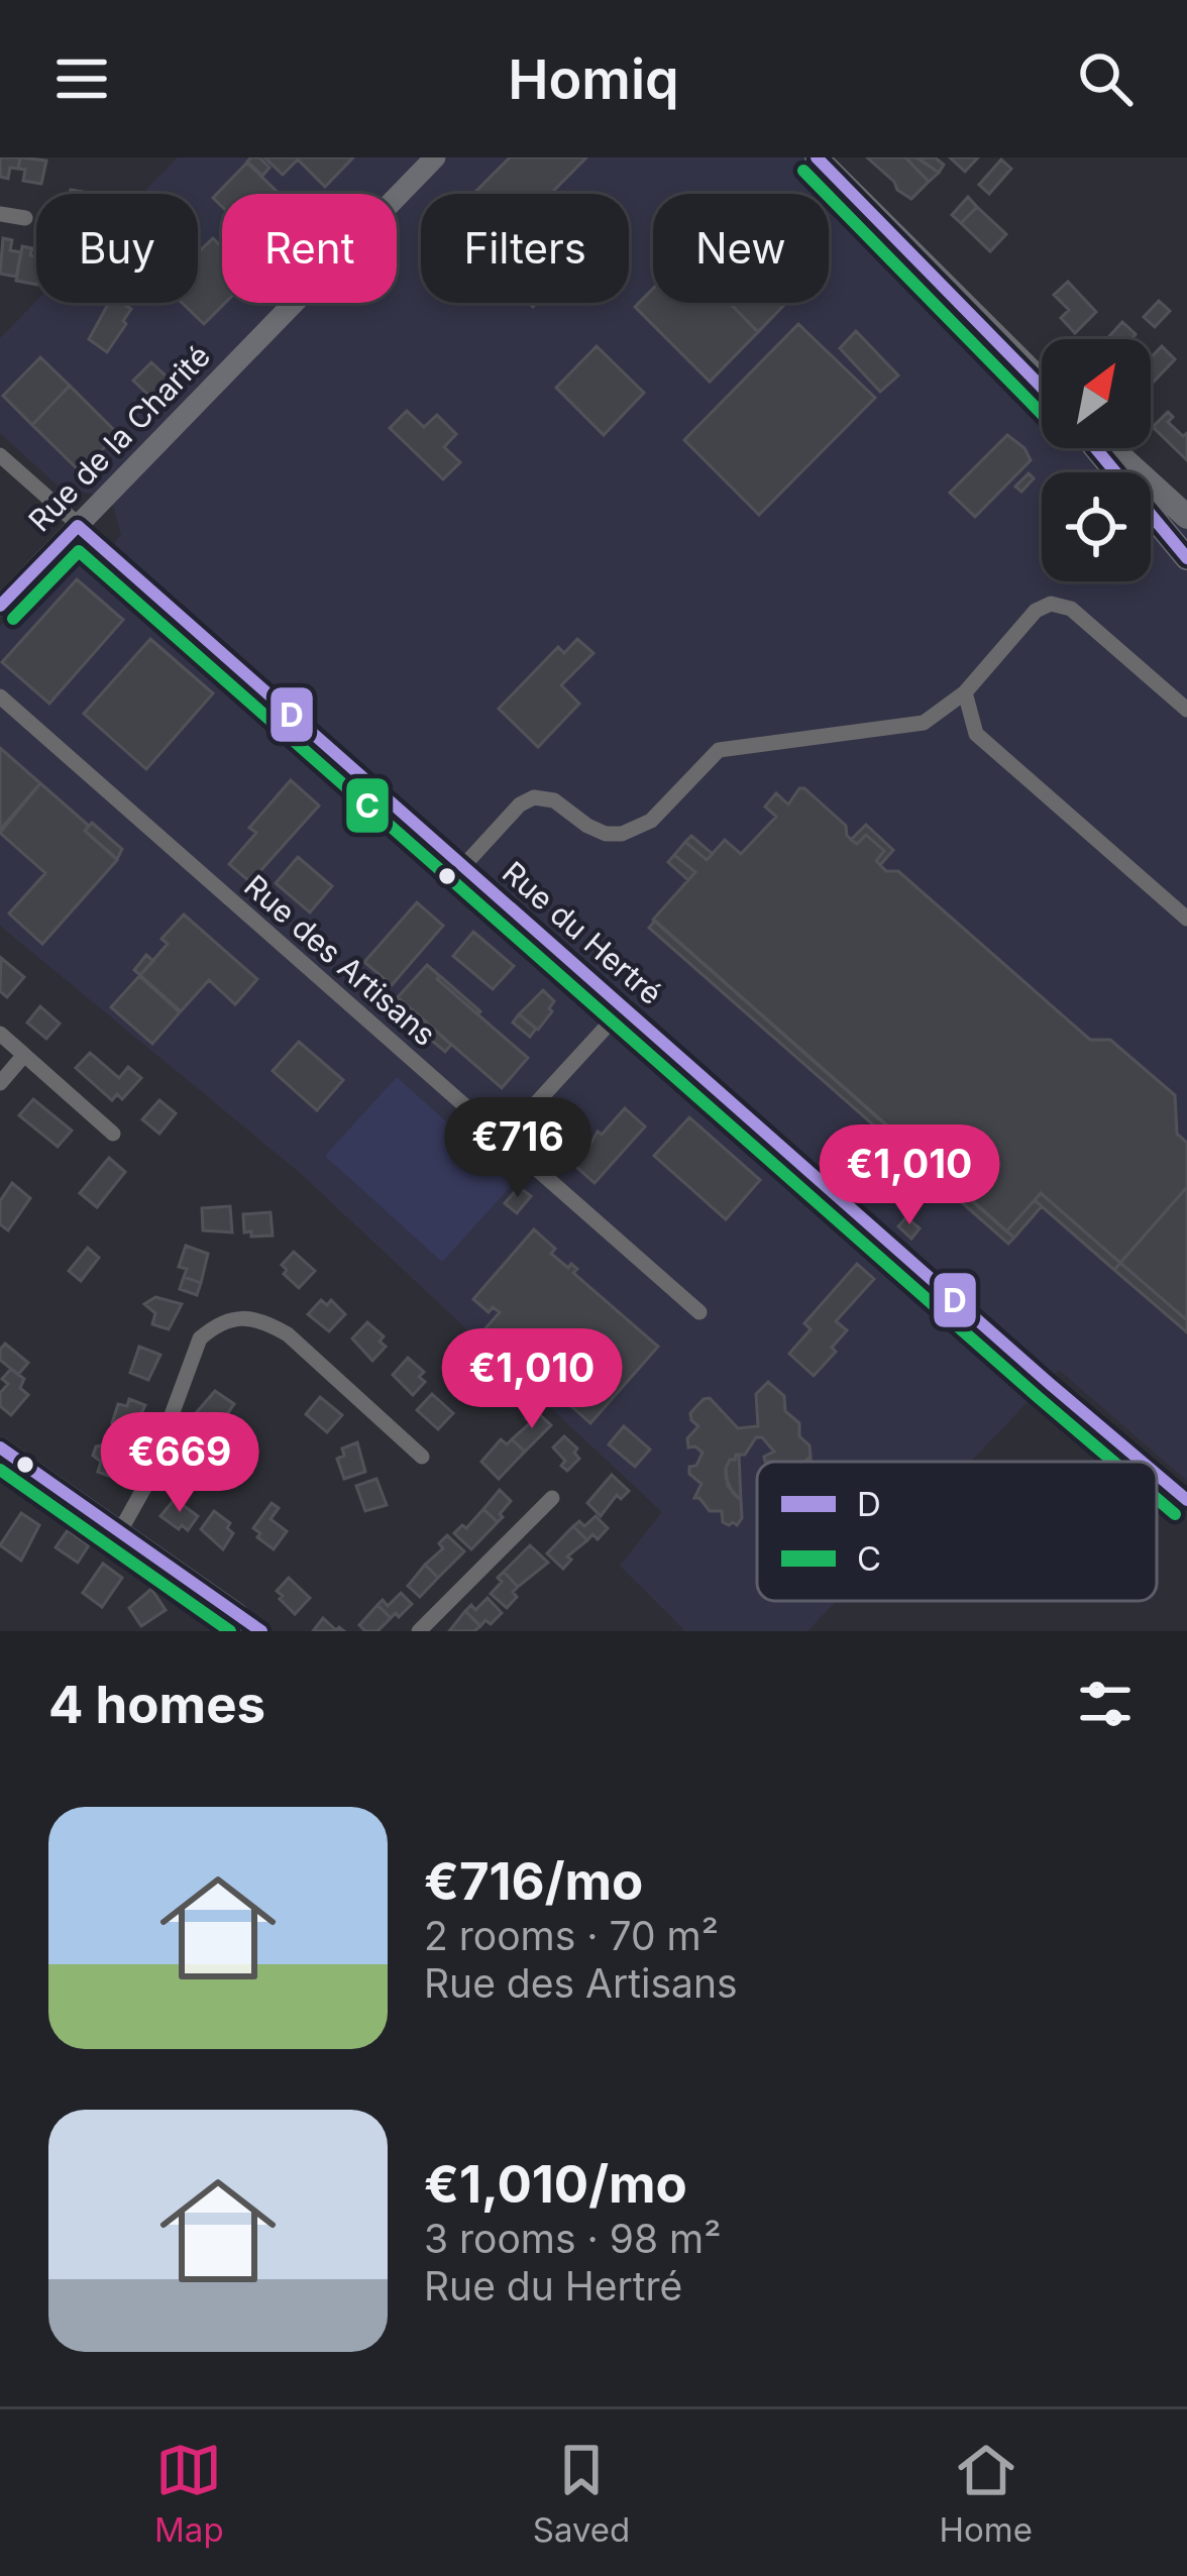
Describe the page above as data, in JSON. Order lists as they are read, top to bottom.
{
  "streets": {
    "street": ["Rue de la Charité", "Rue du Hertré", "Rue des Artisans"]
  },
  "crossings": [
    ["Rue de la Charité", "Rue du Hertré"]
  ],
  "lines": ["transit line D", "transit line C"],
  "legend": ["D", "C"],
  "north": "top right",
  "page": {
    "header": "Homiq",
    "chip": [
      "Buy",
      "Rent",
      "Filters",
      "New"
    ],
    "price": [
      "€716",
      "€1,010",
      "€1,010",
      "€669"
    ],
    "heading": "4 homes",
    "list": [
      {
        "name": "€716/mo",
        "note": "2 rooms · 70 m² · Rue des Artisans"
      },
      {
        "name": "€1,010/mo",
        "note": "3 rooms · 98 m² · Rue du Hertré"
      }
    ],
    "tabs": ["Map", "Saved", "Home"]
  }
}
